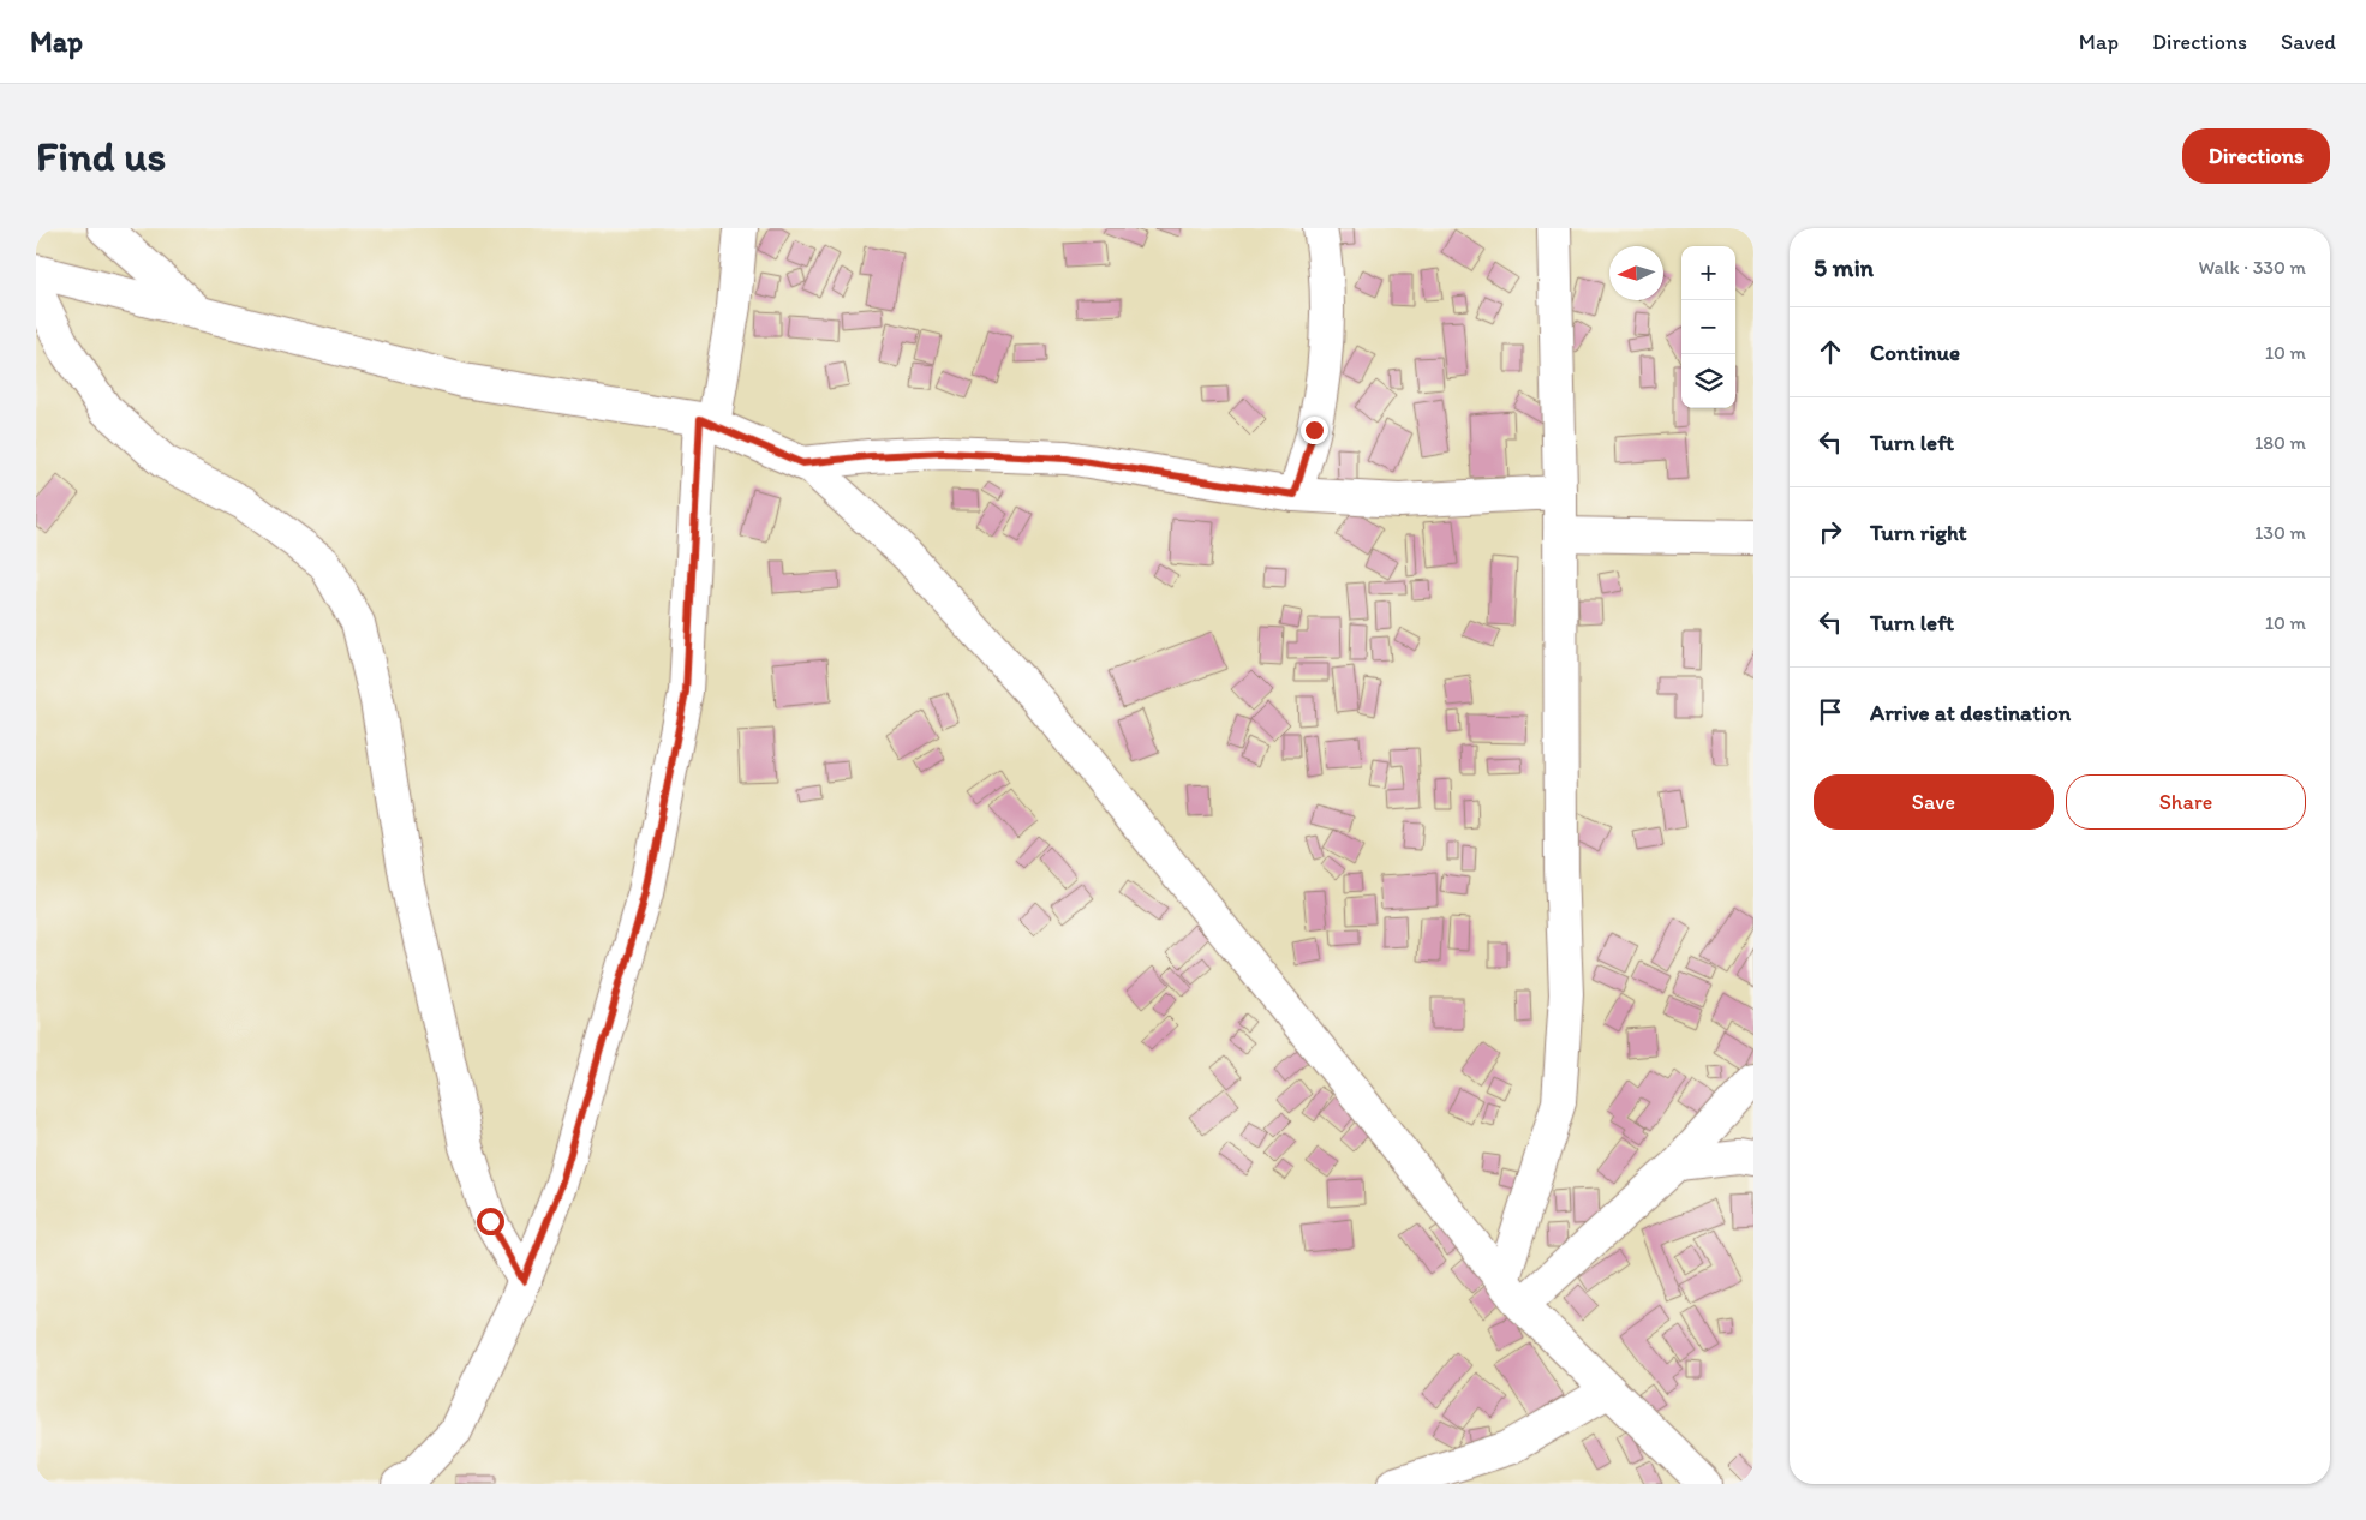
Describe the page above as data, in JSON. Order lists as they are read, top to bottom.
{
  "north": "left",
  "page": {
    "header": "Map",
    "nav": ["Map", "Directions", "Saved"],
    "buttons": [
      "Directions",
      ["Save", "Share"]
    ],
    "title": "Find us",
    "heading": ["5 min", "Walk · 330 m"],
    "map_buttons": ["+", "−"],
    "list": [
      ["Continue", "10 m"],
      ["Turn left", "180 m"],
      ["Turn right", "130 m"],
      ["Turn left", "10 m"],
      "Arrive at destination"
    ]
  }
}
